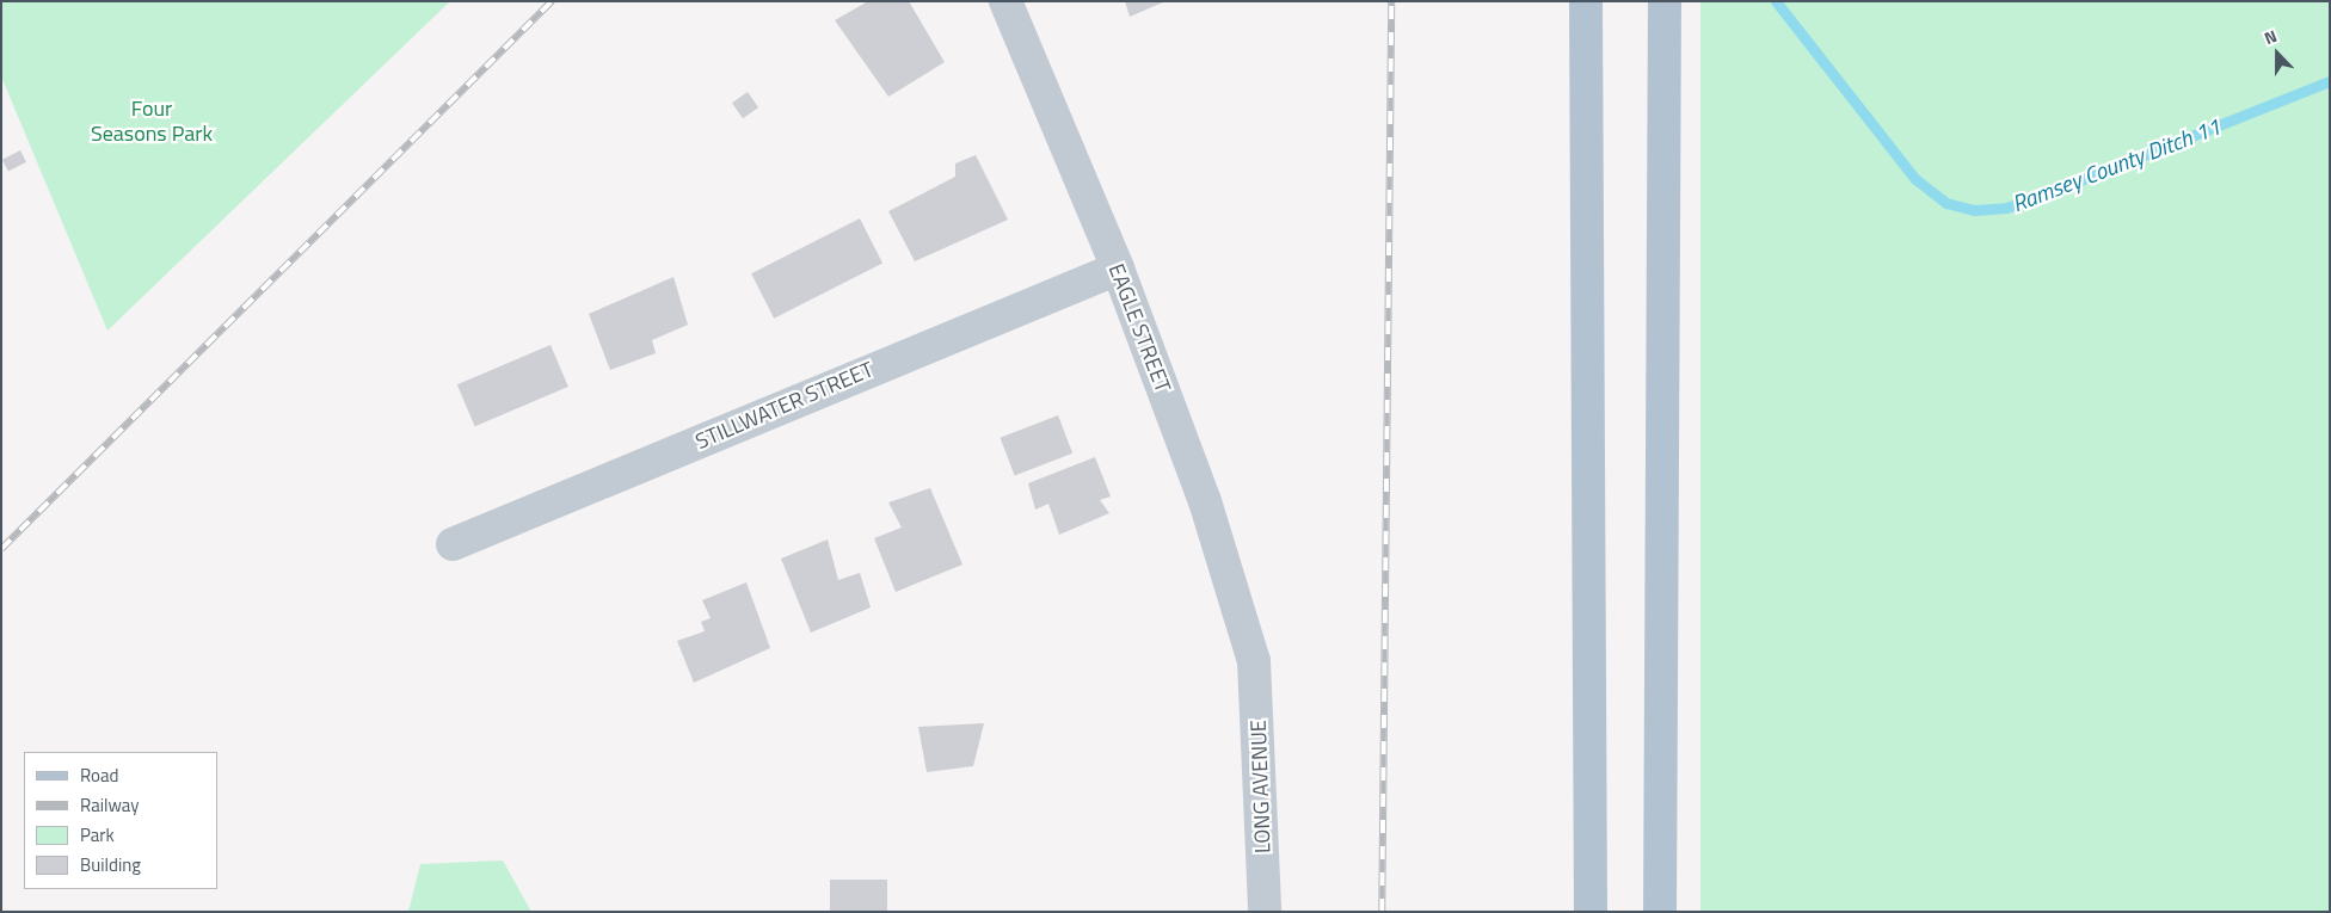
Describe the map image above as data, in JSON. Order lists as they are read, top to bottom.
{
  "streets": {
    "street": ["EAGLE STREET", "STILLWATER STREET", "LONG AVENUE"]
  },
  "crossings": [
    ["EAGLE STREET", "STILLWATER STREET"],
    ["EAGLE STREET", "LONG AVENUE"]
  ],
  "water": ["Ramsey County Ditch 11"],
  "parks": ["Four Seasons Park"],
  "legend": [
    "Road",
    "Railway",
    "Park",
    "Building"
  ],
  "north": "top"
}
